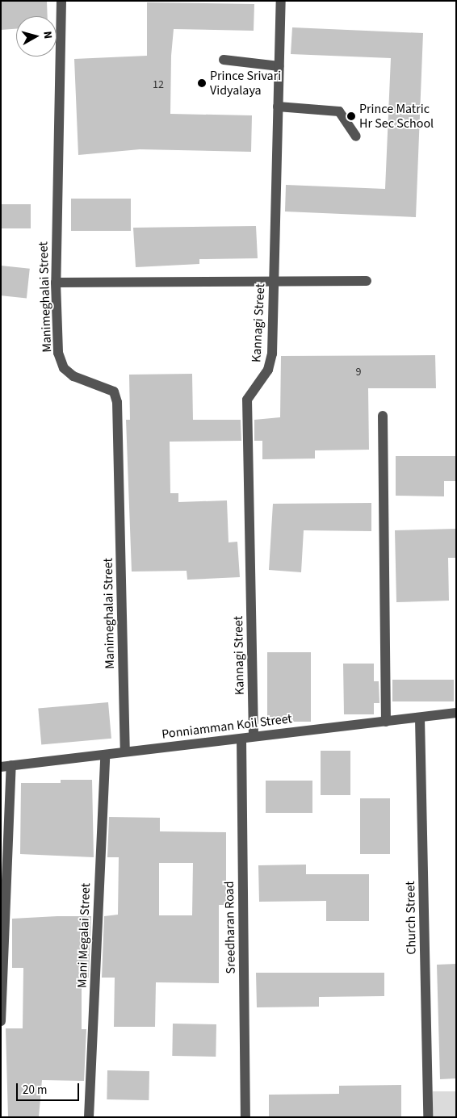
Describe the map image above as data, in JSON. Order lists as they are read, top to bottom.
{
  "streets": {
    "street": [
      "Manimeghalai Street",
      "Kannagi Street",
      "Ponniamman Koil Street",
      "Church Street",
      "Sreedharan Road",
      "Mani Megalai Street"
    ]
  },
  "crossings": [
    ["Manimeghalai Street", "Ponniamman Koil Street"],
    ["Kannagi Street", "Ponniamman Koil Street"],
    ["Ponniamman Koil Street", "Church Street"],
    ["Ponniamman Koil Street", "Sreedharan Road"],
    ["Ponniamman Koil Street", "Mani Megalai Street"]
  ],
  "places": ["Prince Srivari Vidyalaya", "Prince Matric Hr Sec School"],
  "house_numbers": ["12", "9"],
  "scale_bar": "20 m",
  "north": "right"
}
